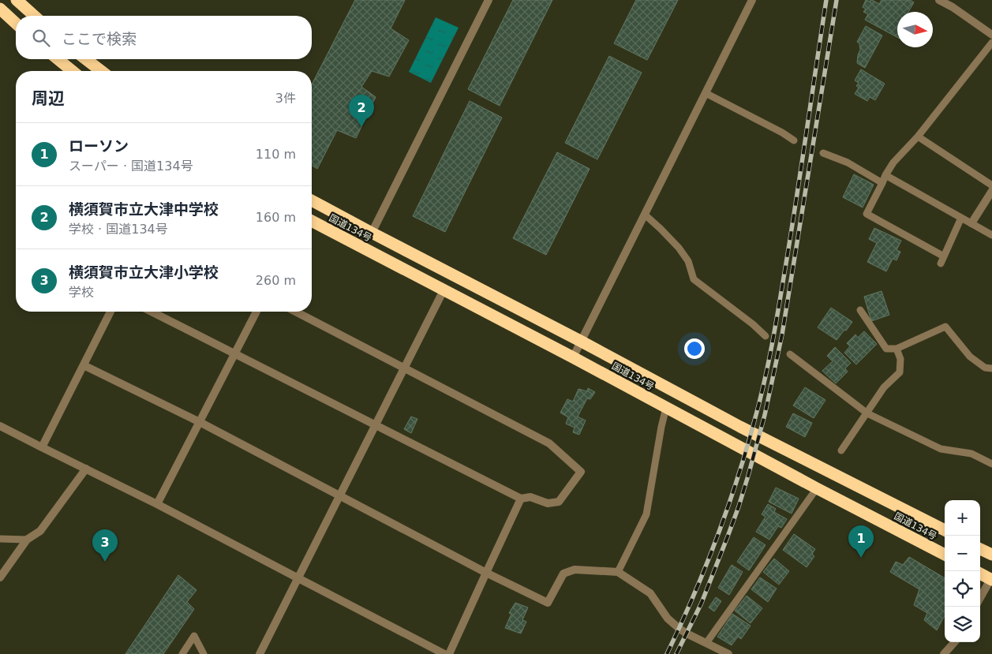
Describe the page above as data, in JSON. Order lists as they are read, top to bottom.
{
  "streets": {
    "highway": ["国道134号"]
  },
  "north": "right",
  "page": {
    "search": "ここで検索",
    "heading": ["周辺", "3件"],
    "pins": ["2", "1", "3"],
    "list": [
      {
        "mark": "1",
        "name": "ローソン",
        "note": "スーパー · 国道134号",
        "value": "110 m"
      },
      {
        "mark": "2",
        "name": "横須賀市立大津中学校",
        "note": "学校 · 国道134号",
        "value": "160 m"
      },
      {
        "mark": "3",
        "name": "横須賀市立大津小学校",
        "note": "学校",
        "value": "260 m"
      }
    ],
    "map_buttons": ["+", "−"]
  }
}
